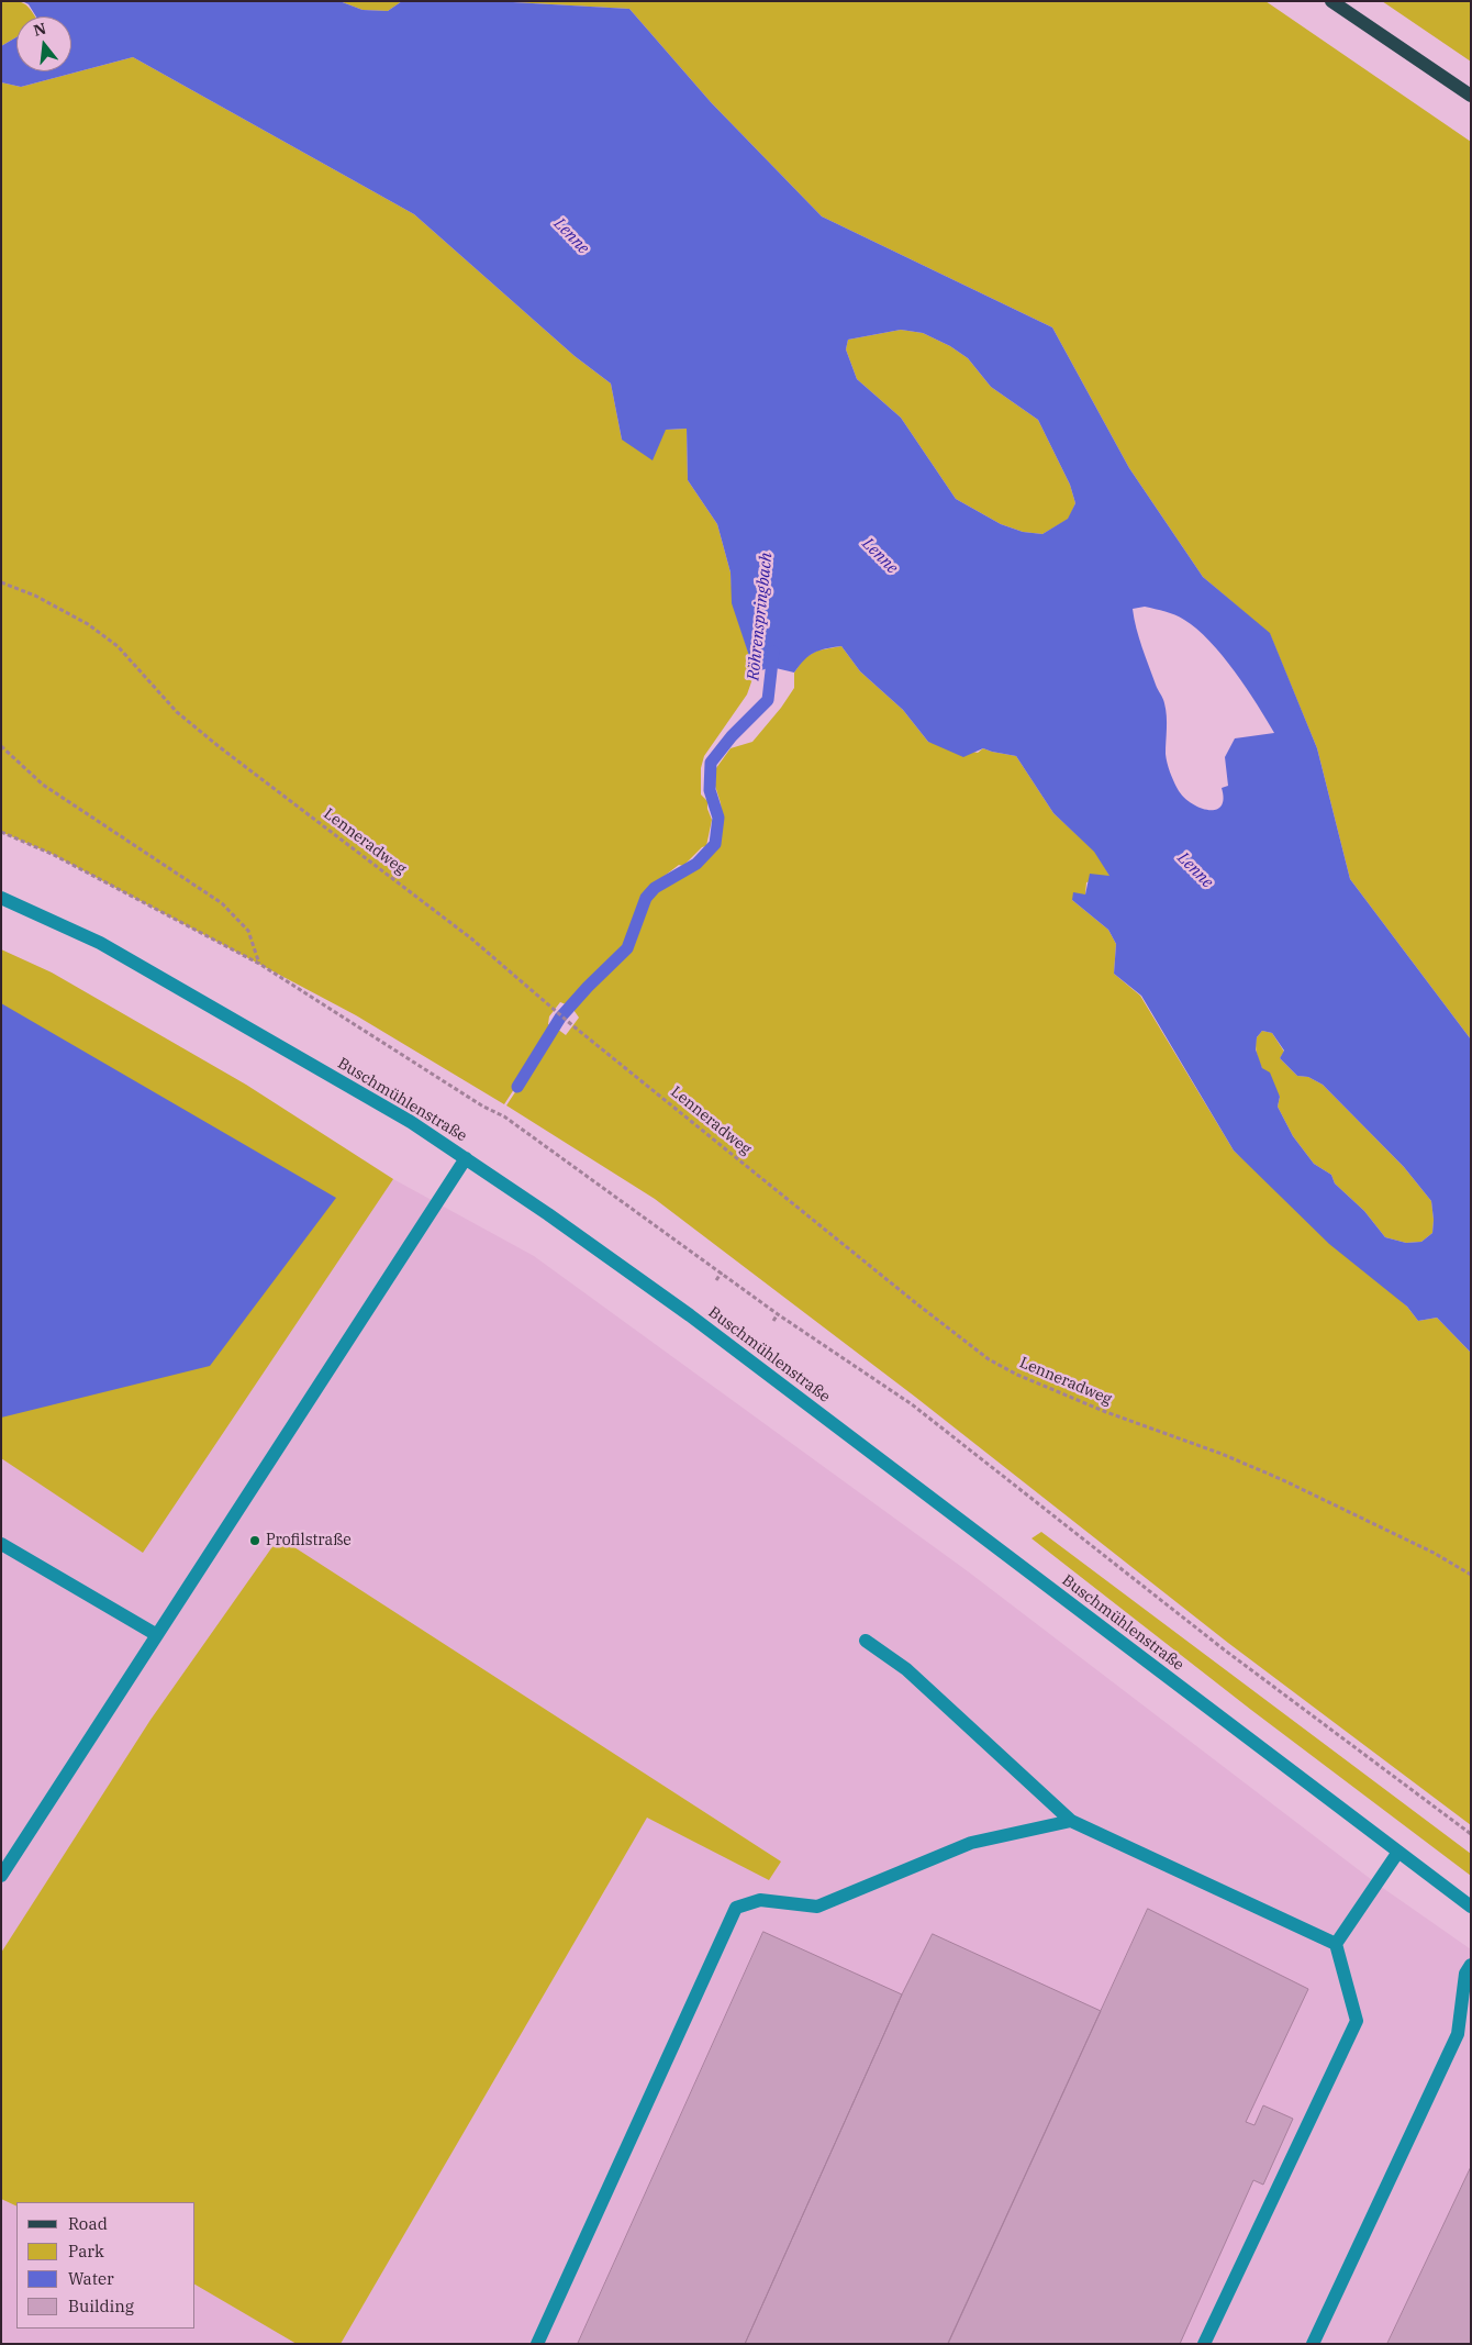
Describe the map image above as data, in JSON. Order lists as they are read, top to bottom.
{
  "streets": {
    "street": ["Buschmühlenstraße"],
    "path": ["Lenneradweg"]
  },
  "water": ["Lenne", "Röhrenspringbach"],
  "places": ["Profilstraße"],
  "legend": [
    "Road",
    "Park",
    "Water",
    "Building"
  ],
  "north": "top"
}
